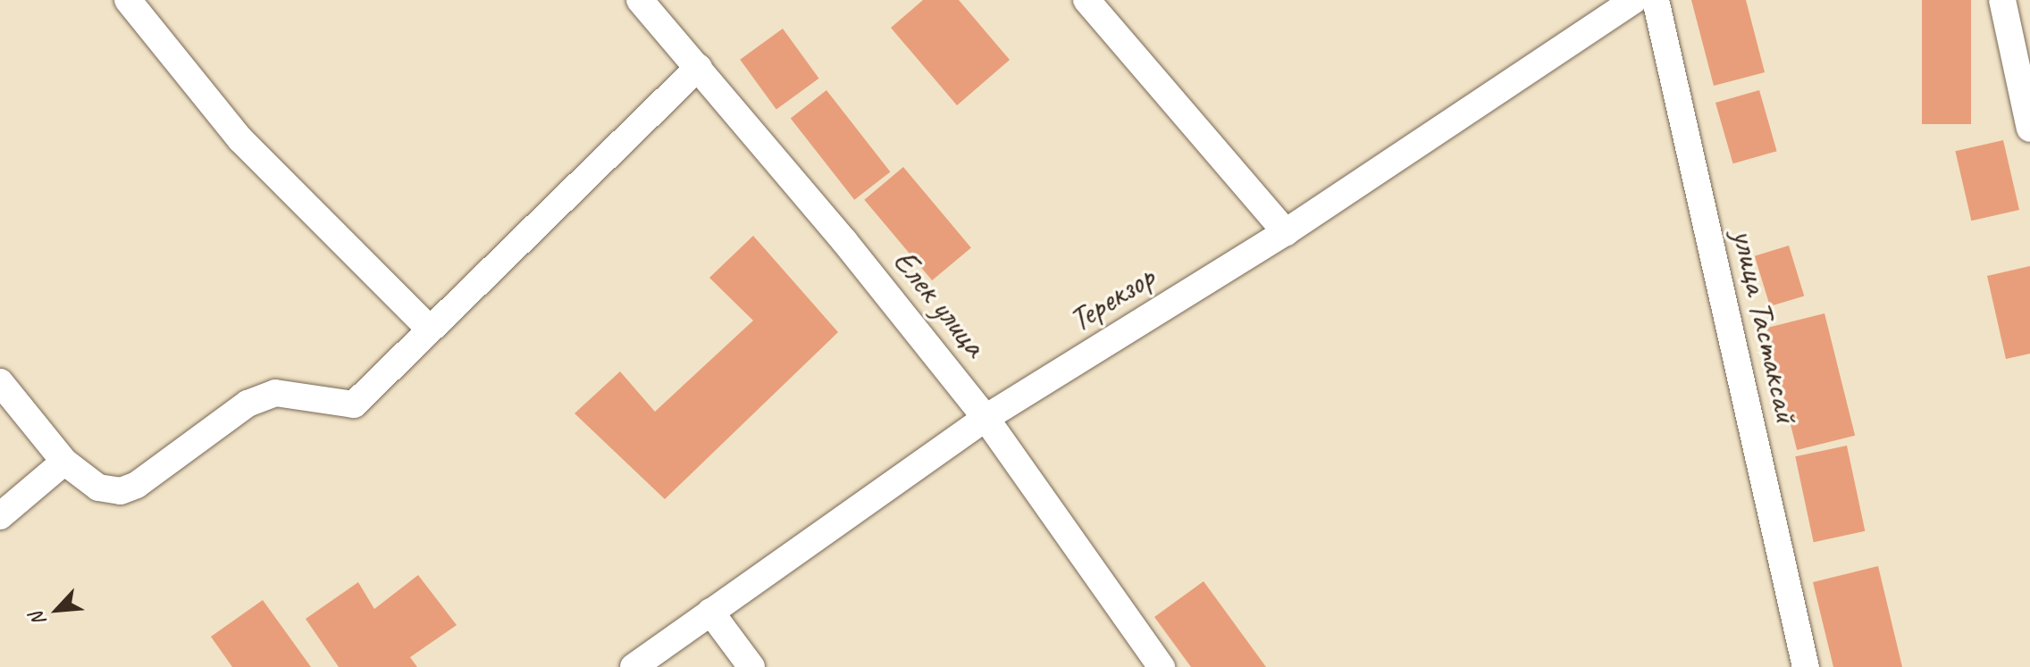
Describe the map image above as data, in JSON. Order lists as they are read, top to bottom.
{
  "streets": {
    "street": ["Терекзор", "Елек улица", "улица Тастаксай"]
  },
  "crossings": [
    ["Терекзор", "Елек улица"]
  ],
  "north": "bottom left"
}
